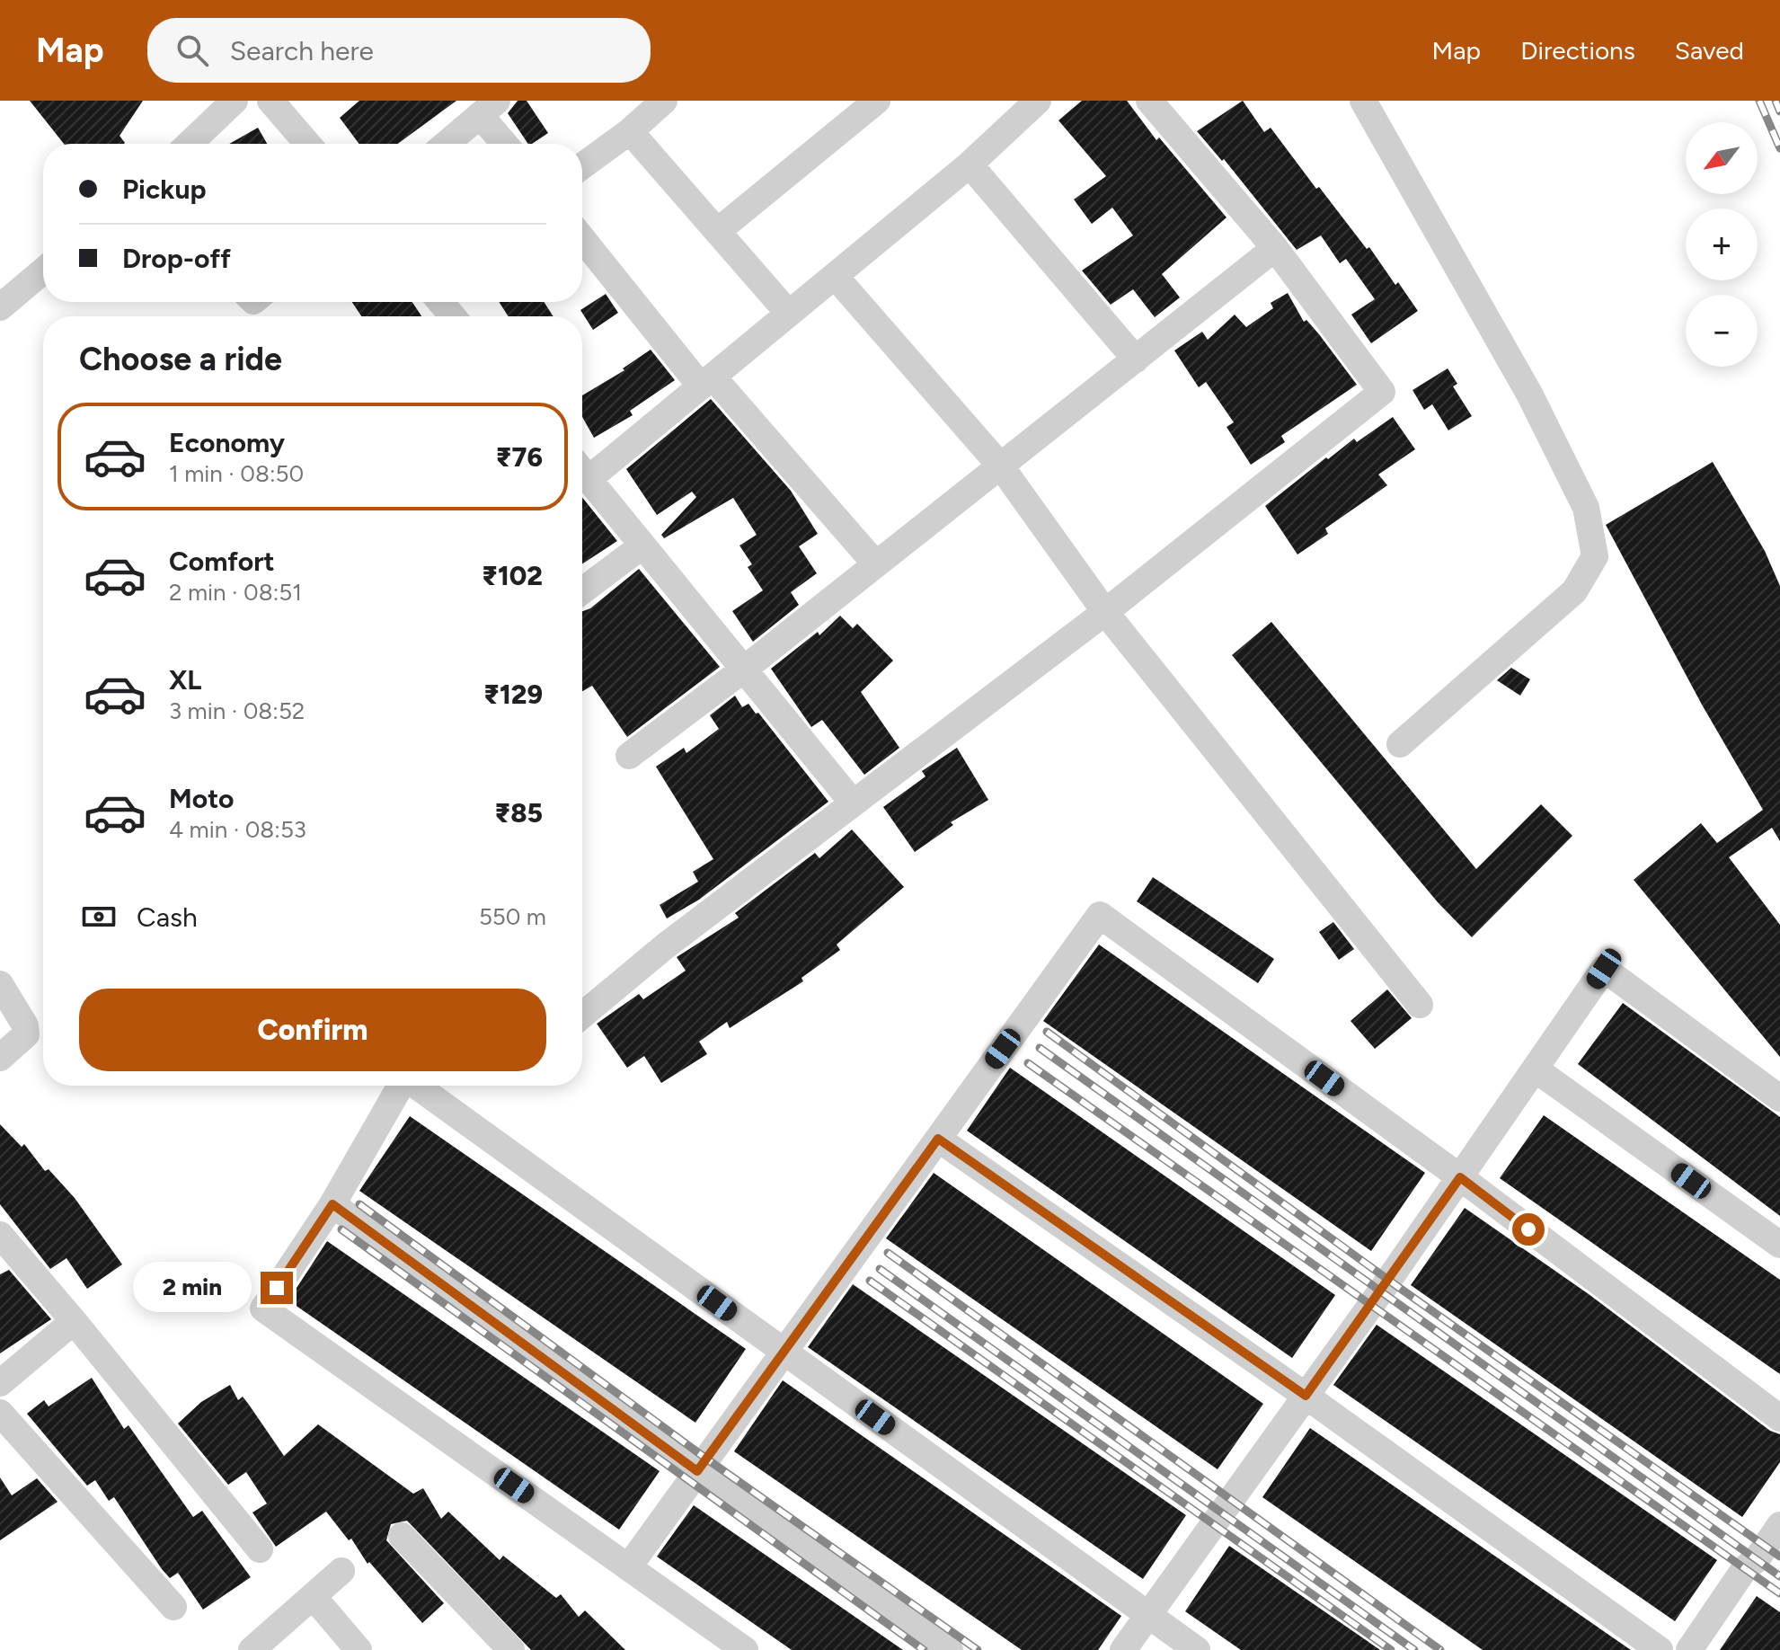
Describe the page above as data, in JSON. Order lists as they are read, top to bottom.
{
  "north": "bottom left",
  "page": {
    "header": "Map",
    "search": "Search here",
    "nav": ["Map", "Directions", "Saved"],
    "map_buttons": ["+", "−"],
    "banner": ["Pickup", "Drop-off"],
    "heading": "Choose a ride",
    "list": [
      {
        "name": "Economy",
        "note": "1 min · 08:50",
        "value": "₹76"
      },
      {
        "name": "Comfort",
        "note": "2 min · 08:51",
        "value": "₹102"
      },
      {
        "name": "XL",
        "note": "3 min · 08:52",
        "value": "₹129"
      },
      {
        "name": "Moto",
        "note": "4 min · 08:53",
        "value": "₹85"
      }
    ],
    "pay": ["Cash", "550 m"],
    "buttons": "Confirm",
    "bubble": "2 min"
  }
}
